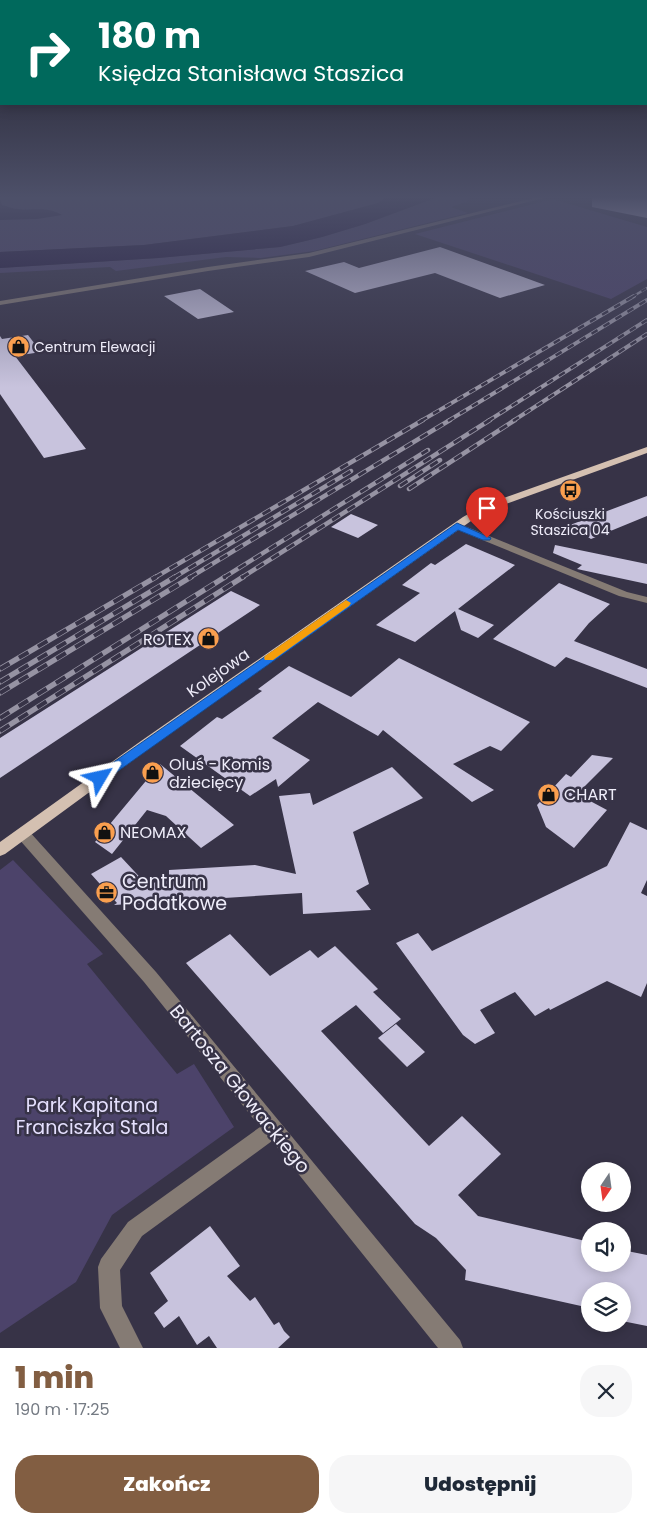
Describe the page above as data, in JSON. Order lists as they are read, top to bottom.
{
  "streets": {
    "main road": ["Kolejowa"],
    "street": ["Bartosza Głowackiego"]
  },
  "crossings": [
    ["Kolejowa", "Bartosza Głowackiego"]
  ],
  "parks": ["Park Kapitana Franciszka Stala"],
  "places": {
    "shop": [
      "Centrum Elewacji",
      "ROTEX",
      "Oluś - Komis dziecięcy",
      "CHART",
      "NEOMAX"
    ],
    "bus stop": ["Kościuszki Staszica 04"],
    "office": ["Centrum Podatkowe"]
  },
  "north": "bottom",
  "page": {
    "turn": ["180 m", "Księdza Stanisława Staszica"],
    "heading": ["1 min", "190 m · 17:25"],
    "buttons": ["Zakończ", "Udostępnij"]
  }
}
